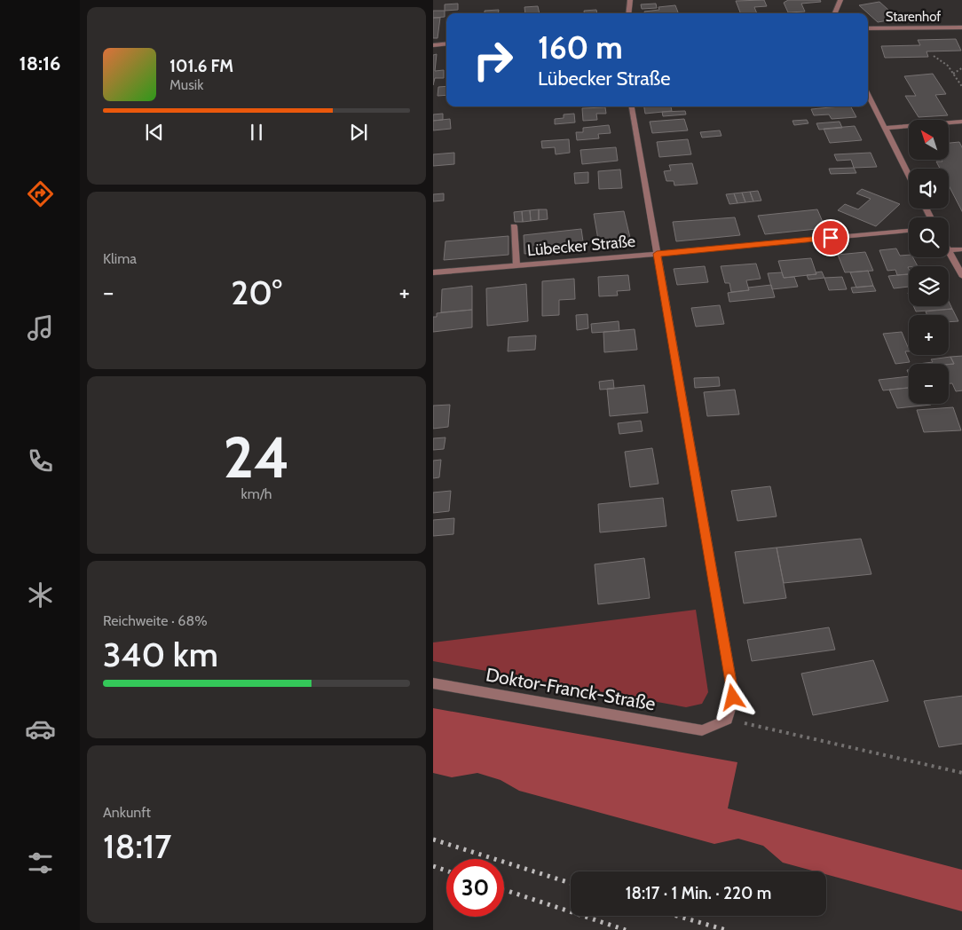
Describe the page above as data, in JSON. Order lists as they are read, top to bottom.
{
  "streets": {
    "street": ["Starenhof", "Lübecker Straße", "Doktor-Franck-Straße"]
  },
  "north": "top left",
  "page": {
    "tabs": "18:16",
    "turn": ["160 m", "Lübecker Straße"],
    "song": ["101.6 FM", "Musik"],
    "map_buttons": ["+", "−"],
    "tile": [
      "Klima",
      ["24", "km/h"],
      ["Reichweite · 68%", "340 km"],
      ["Ankunft", "18:17"]
    ],
    "heat": ["−", "20°", "+"],
    "limit": "30",
    "trip": "18:17 · 1 Min. · 220 m"
  }
}
